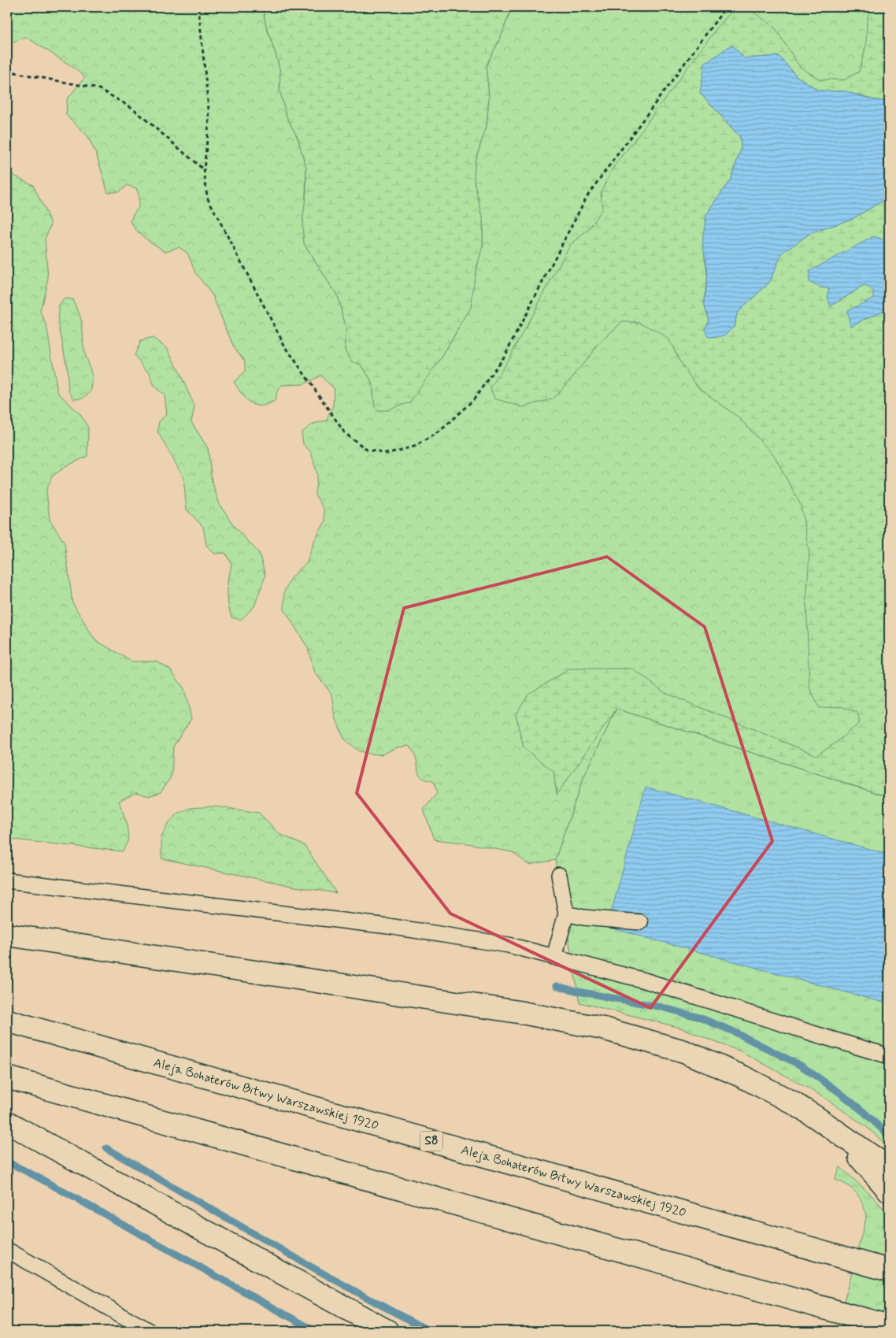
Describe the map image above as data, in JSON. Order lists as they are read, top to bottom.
{
  "streets": {
    "highway": ["Aleja Bohaterów Bitwy Warszawskiej 1920", "S8"]
  }
}
